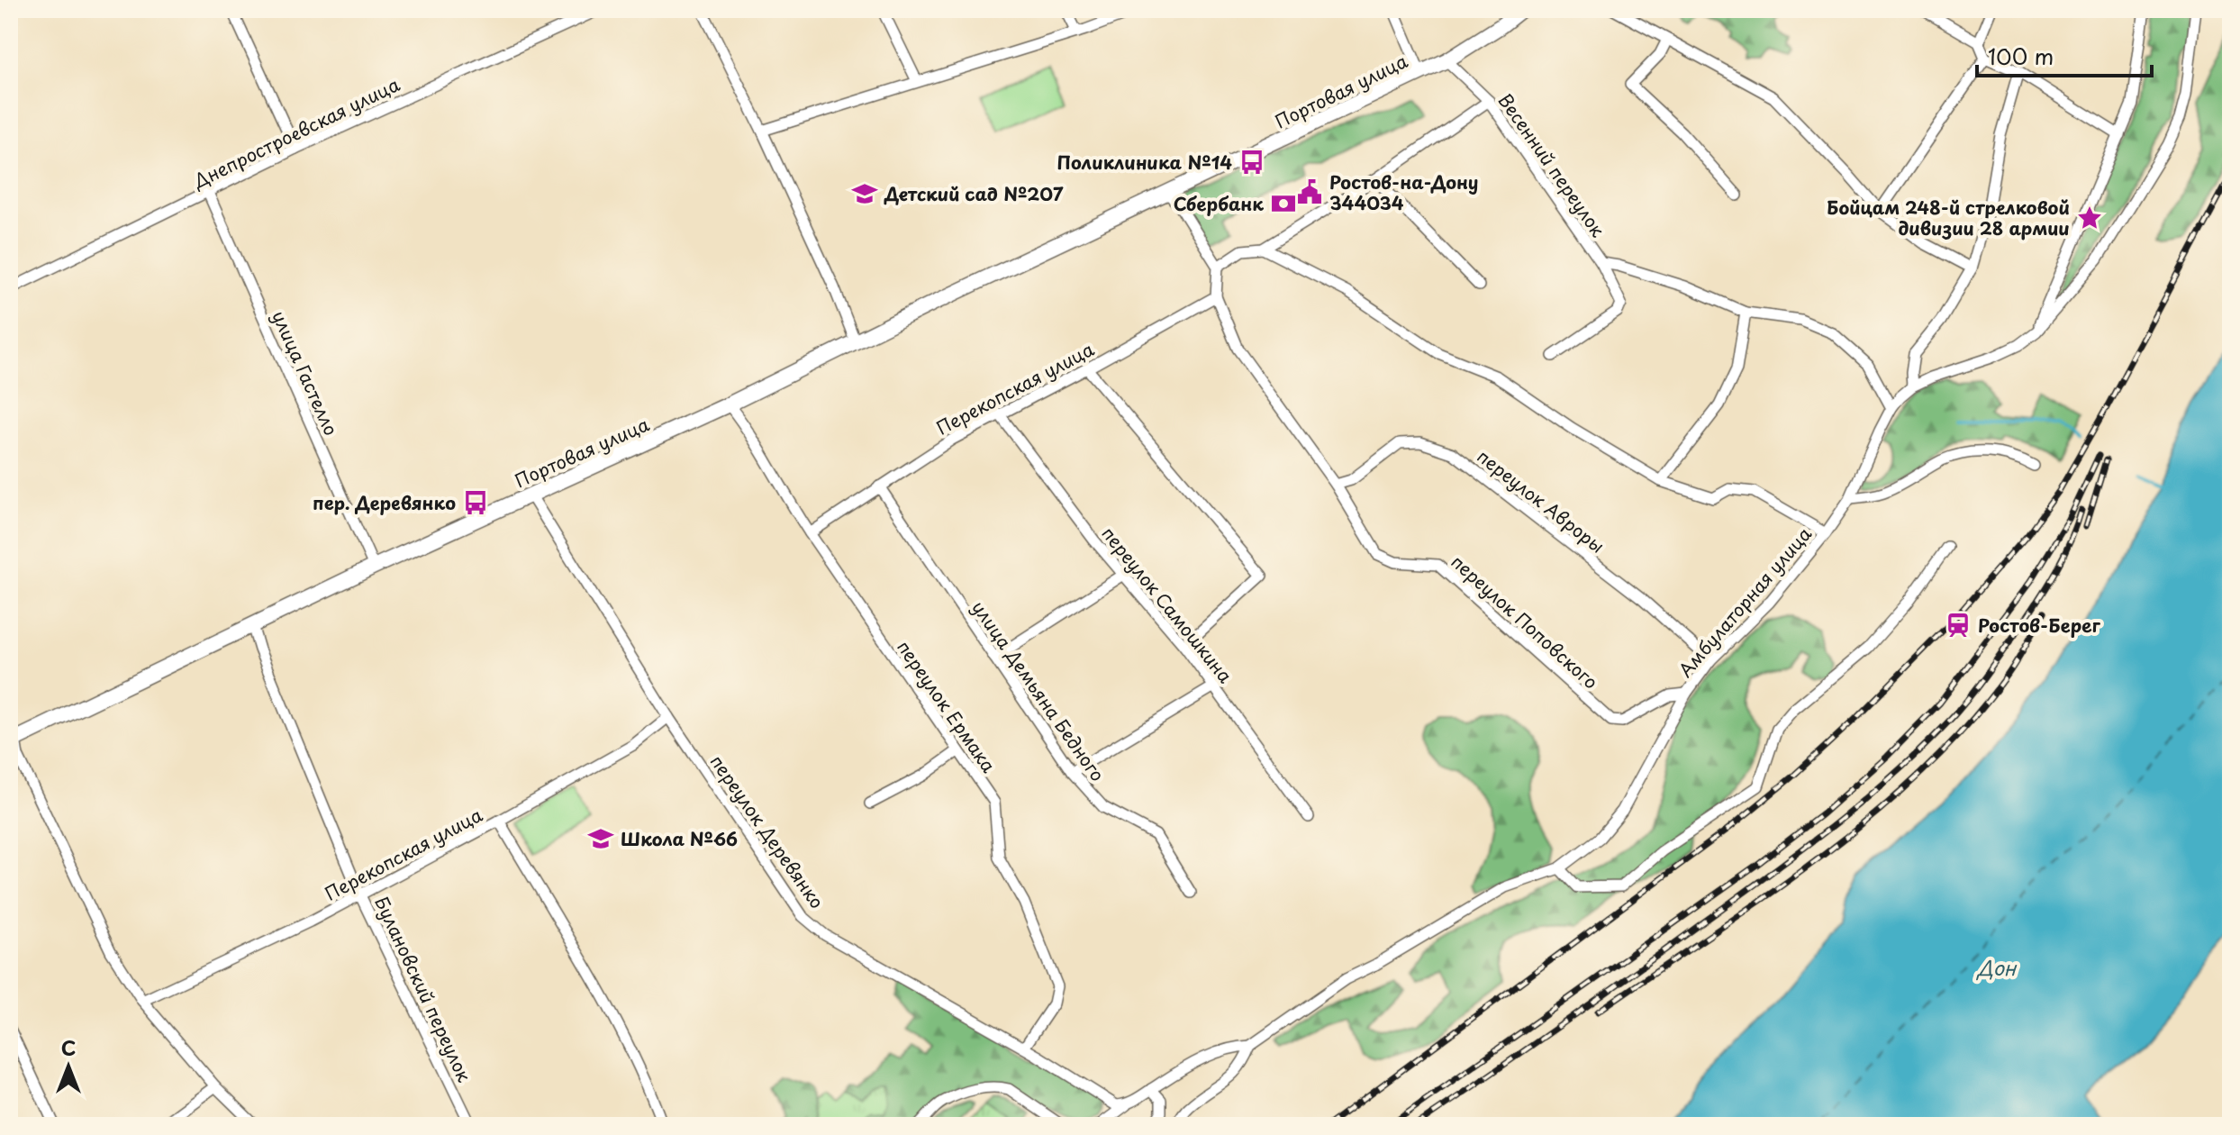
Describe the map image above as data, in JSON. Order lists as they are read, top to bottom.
{
  "streets": {
    "main road": ["Портовая улица"],
    "street": [
      "Днепростроевская улица",
      "Весенний переулок",
      "улица Гастелло",
      "Перекопская улица",
      "переулок Авроры",
      "Амбулаторная улица",
      "переулок Самошкина",
      "переулок Поповского",
      "улица Демьяна Бедного",
      "переулок Ермака",
      "переулок Деревянко",
      "Булановский переулок"
    ]
  },
  "crossings": [
    ["Портовая улица", "Весенний переулок"],
    ["Портовая улица", "улица Гастелло"],
    ["Портовая улица", "переулок Ермака"],
    ["Портовая улица", "переулок Деревянко"],
    ["Портовая улица", "Булановский переулок"],
    ["Днепростроевская улица", "улица Гастелло"],
    ["Весенний переулок", "Амбулаторная улица"],
    ["Перекопская улица", "переулок Самошкина"],
    ["Перекопская улица", "переулок Поповского"],
    ["Перекопская улица", "улица Демьяна Бедного"],
    ["Перекопская улица", "переулок Ермака"],
    ["Перекопская улица", "переулок Деревянко"],
    ["Перекопская улица", "Булановский переулок"],
    ["переулок Авроры", "Амбулаторная улица"],
    ["переулок Авроры", "переулок Поповского"],
    ["Амбулаторная улица", "переулок Поповского"],
    ["Амбулаторная улица", "переулок Деревянко"],
    ["переулок Ермака", "переулок Деревянко"]
  ],
  "water": ["Дон"],
  "places": {
    "bus stop": ["Поликлиника №14", "пер. Деревянко"],
    "public building": ["Ростов-на-Дону 344034"],
    "school or university": ["Детский сад №207", "Школа №66"],
    "bank": ["Сбербанк"],
    "place": ["Бойцам 248-й стрелковой дивизии 28 армии"],
    "station": ["Ростов-Берег"]
  },
  "scale_bar": "100 m",
  "north": "top"
}
